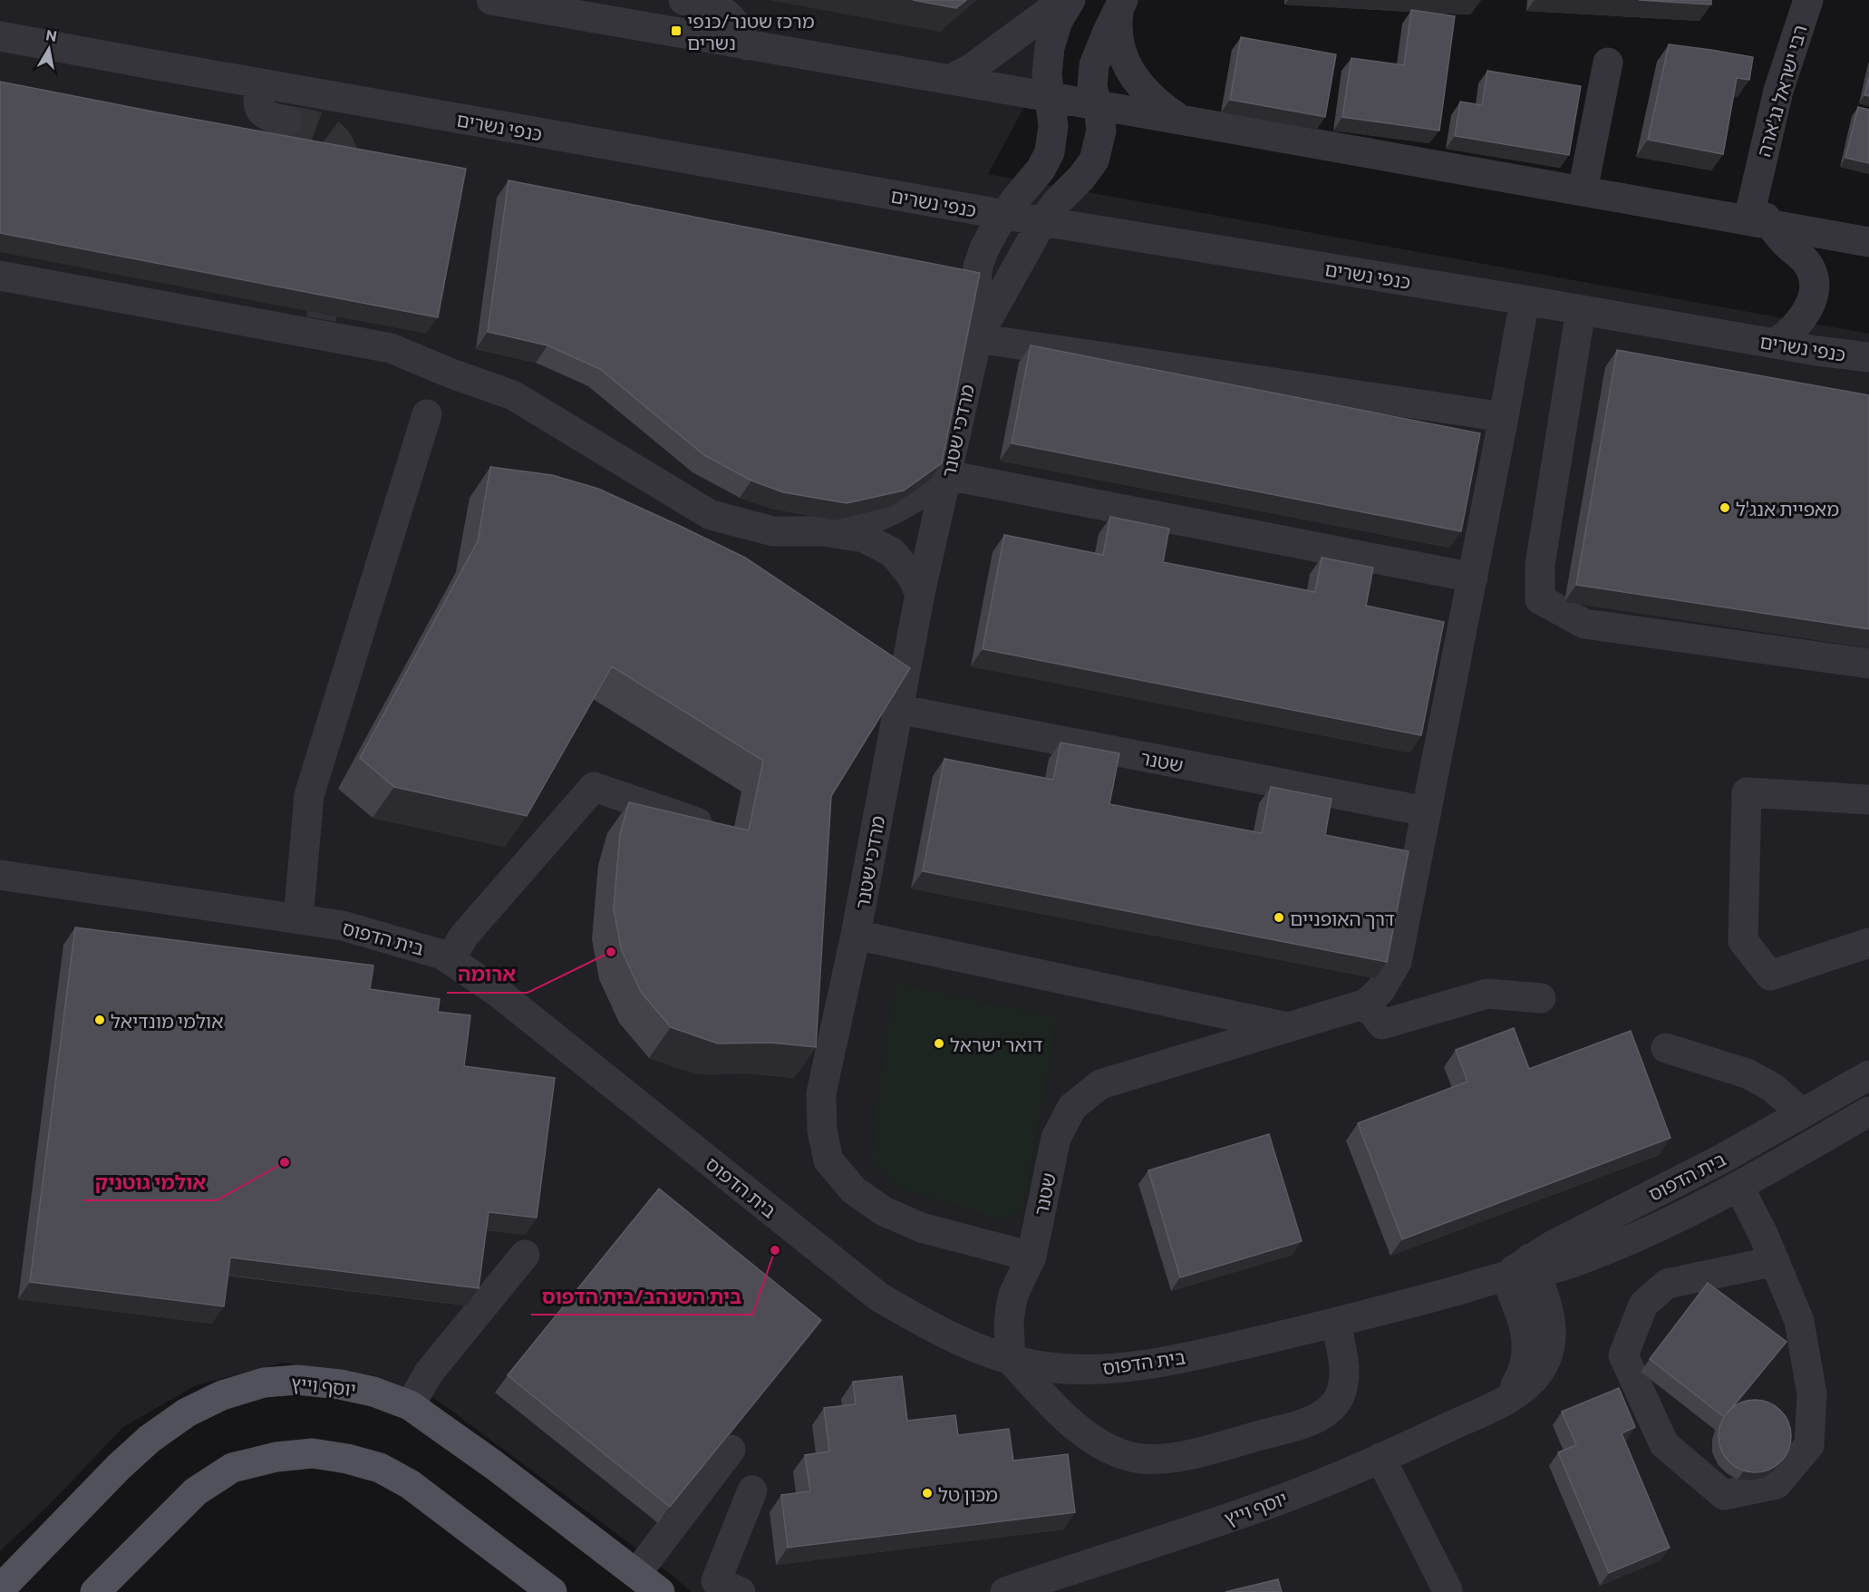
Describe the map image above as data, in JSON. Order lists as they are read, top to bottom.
{
  "streets": {
    "main road": ["יוסף וייץ"],
    "street": [
      "רבי ישראל נג'ארה",
      "כנפי נשרים",
      "מרדכי שטנר",
      "שטנר",
      "בית הדפוס"
    ]
  },
  "crossings": [
    ["רבי ישראל נג'ארה", "כנפי נשרים"],
    ["כנפי נשרים", "מרדכי שטנר"],
    ["מרדכי שטנר", "שטנר"],
    ["בית הדפוס", "יוסף וייץ"]
  ],
  "places": {
    "transit": ["מרכז שטנר/כנפי נשרים"],
    "other": [
      "מאפיית אנג'ל",
      "דרך האופניים",
      "ארומה",
      "אולמי מונדיאל",
      "דואר ישראל",
      "אולמי גוטניק",
      "בית השנהב/בית הדפוס",
      "מכון טל"
    ]
  },
  "north": "top"
}
